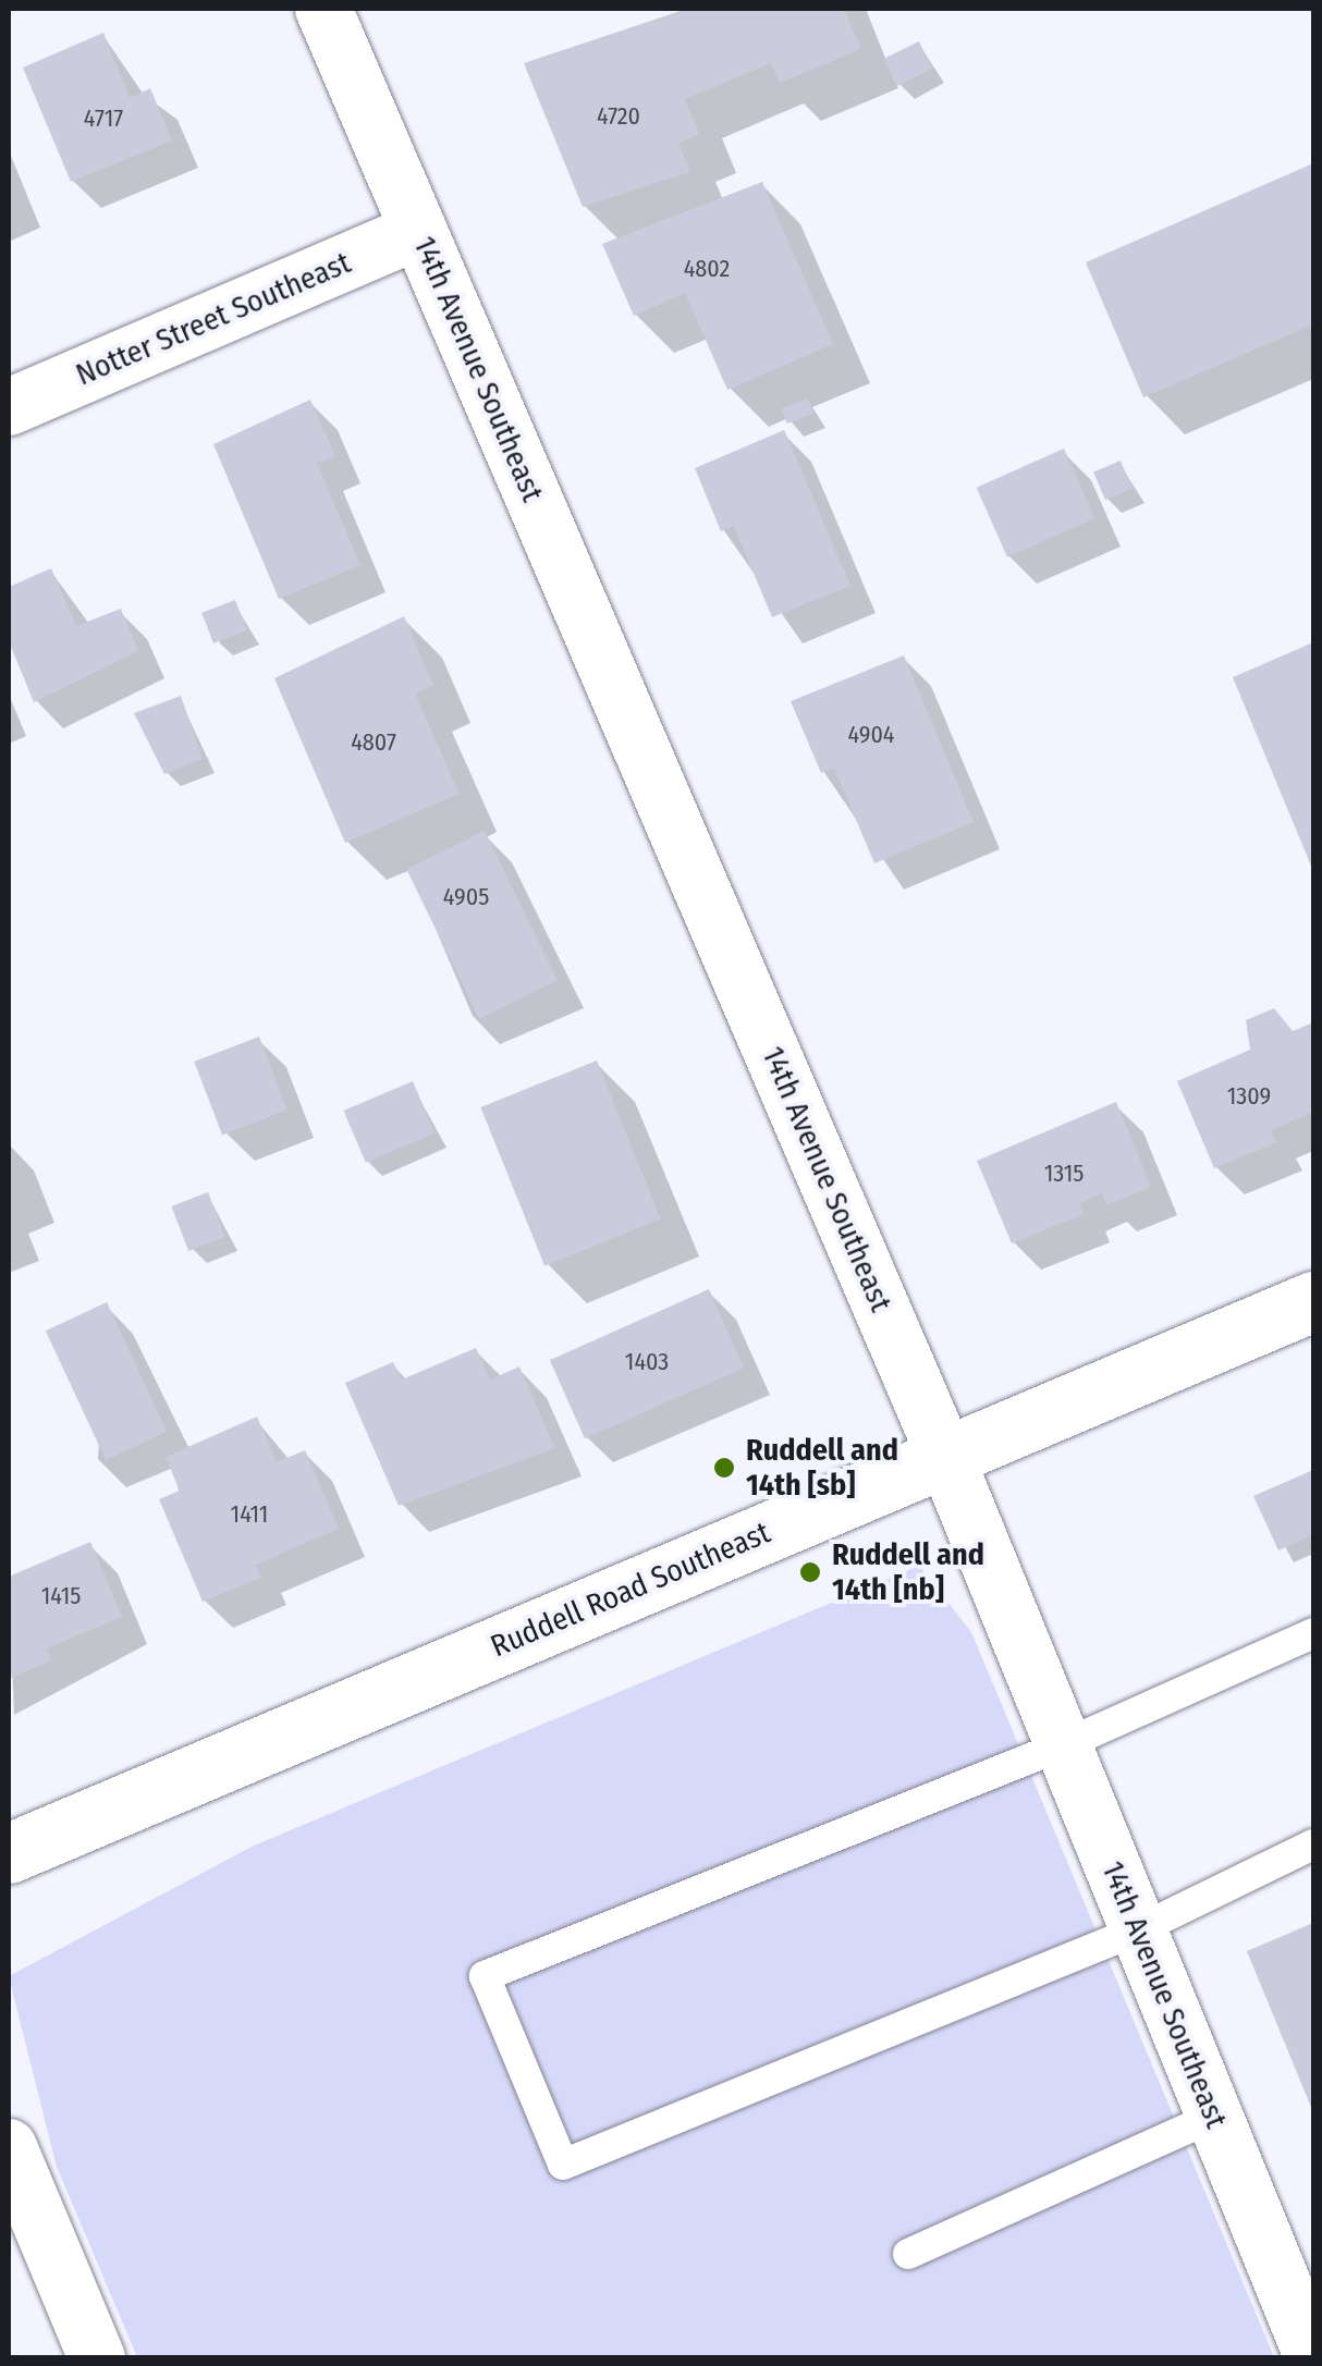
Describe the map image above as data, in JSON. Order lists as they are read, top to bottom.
{
  "streets": {
    "main road": ["Ruddell Road Southeast"],
    "street": ["Notter Street Southeast", "14th Avenue Southeast"]
  },
  "crossings": [
    ["Notter Street Southeast", "14th Avenue Southeast"],
    ["14th Avenue Southeast", "Ruddell Road Southeast"]
  ],
  "places": ["Ruddell and 14th [sb]", "Ruddell and 14th [nb]"],
  "house_numbers": [
    "4720",
    "4717",
    "4802",
    "4904",
    "4807",
    "4905",
    "1309",
    "1315",
    "1403",
    "1411",
    "1415"
  ]
}
